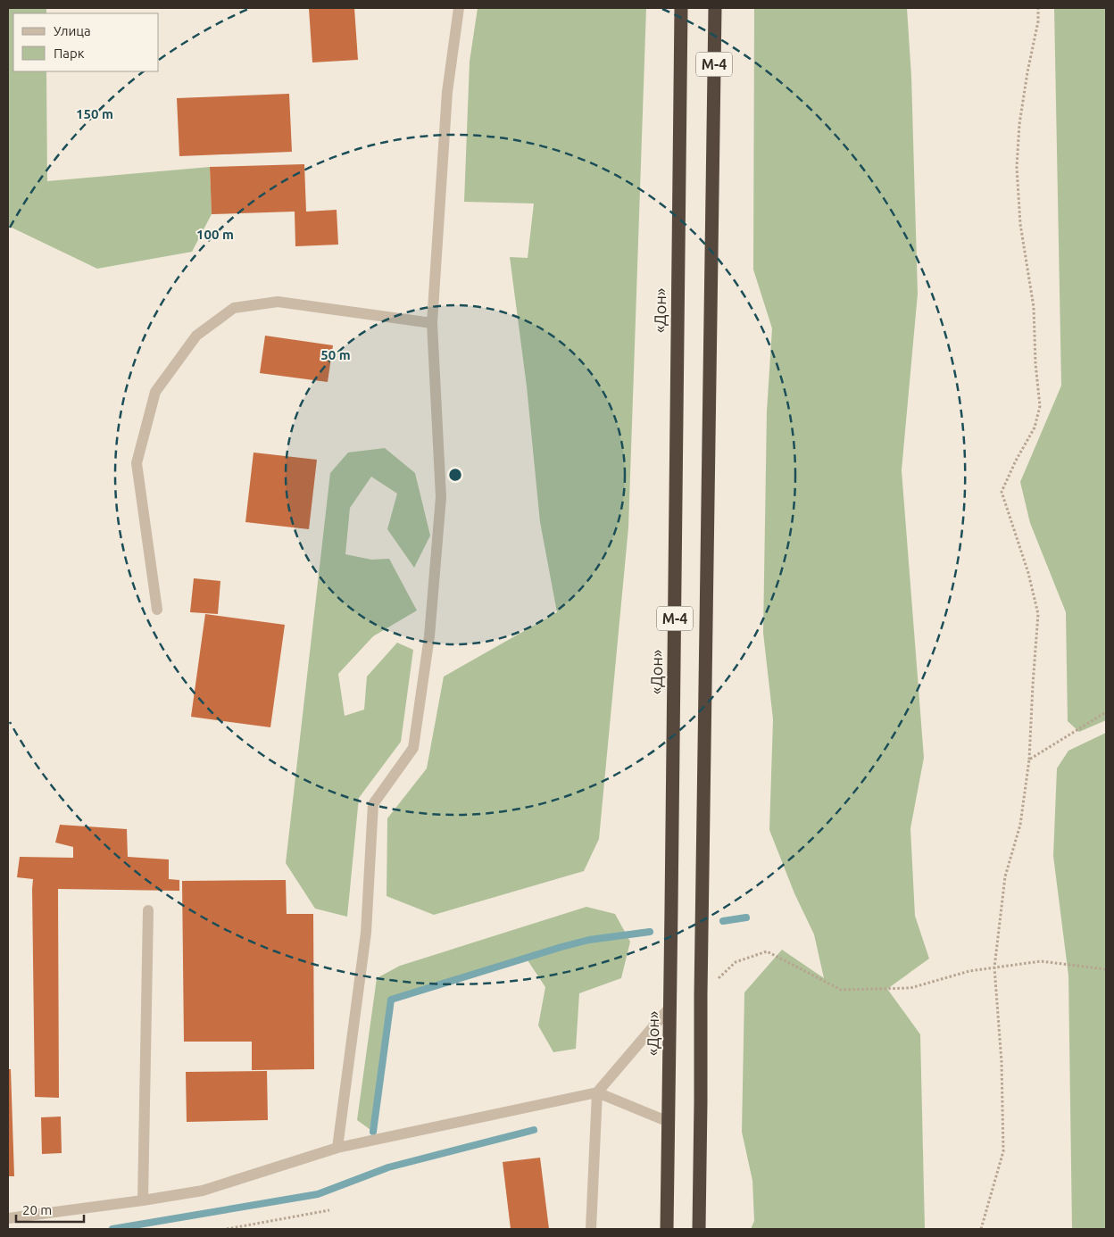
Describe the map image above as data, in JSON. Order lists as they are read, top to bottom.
{
  "streets": {
    "highway": ["М-4", "«Дон»"]
  },
  "legend": ["Улица", "Парк"],
  "scale_bar": "20 m",
  "rings": ["150 m", "100 m", "50 m"]
}
